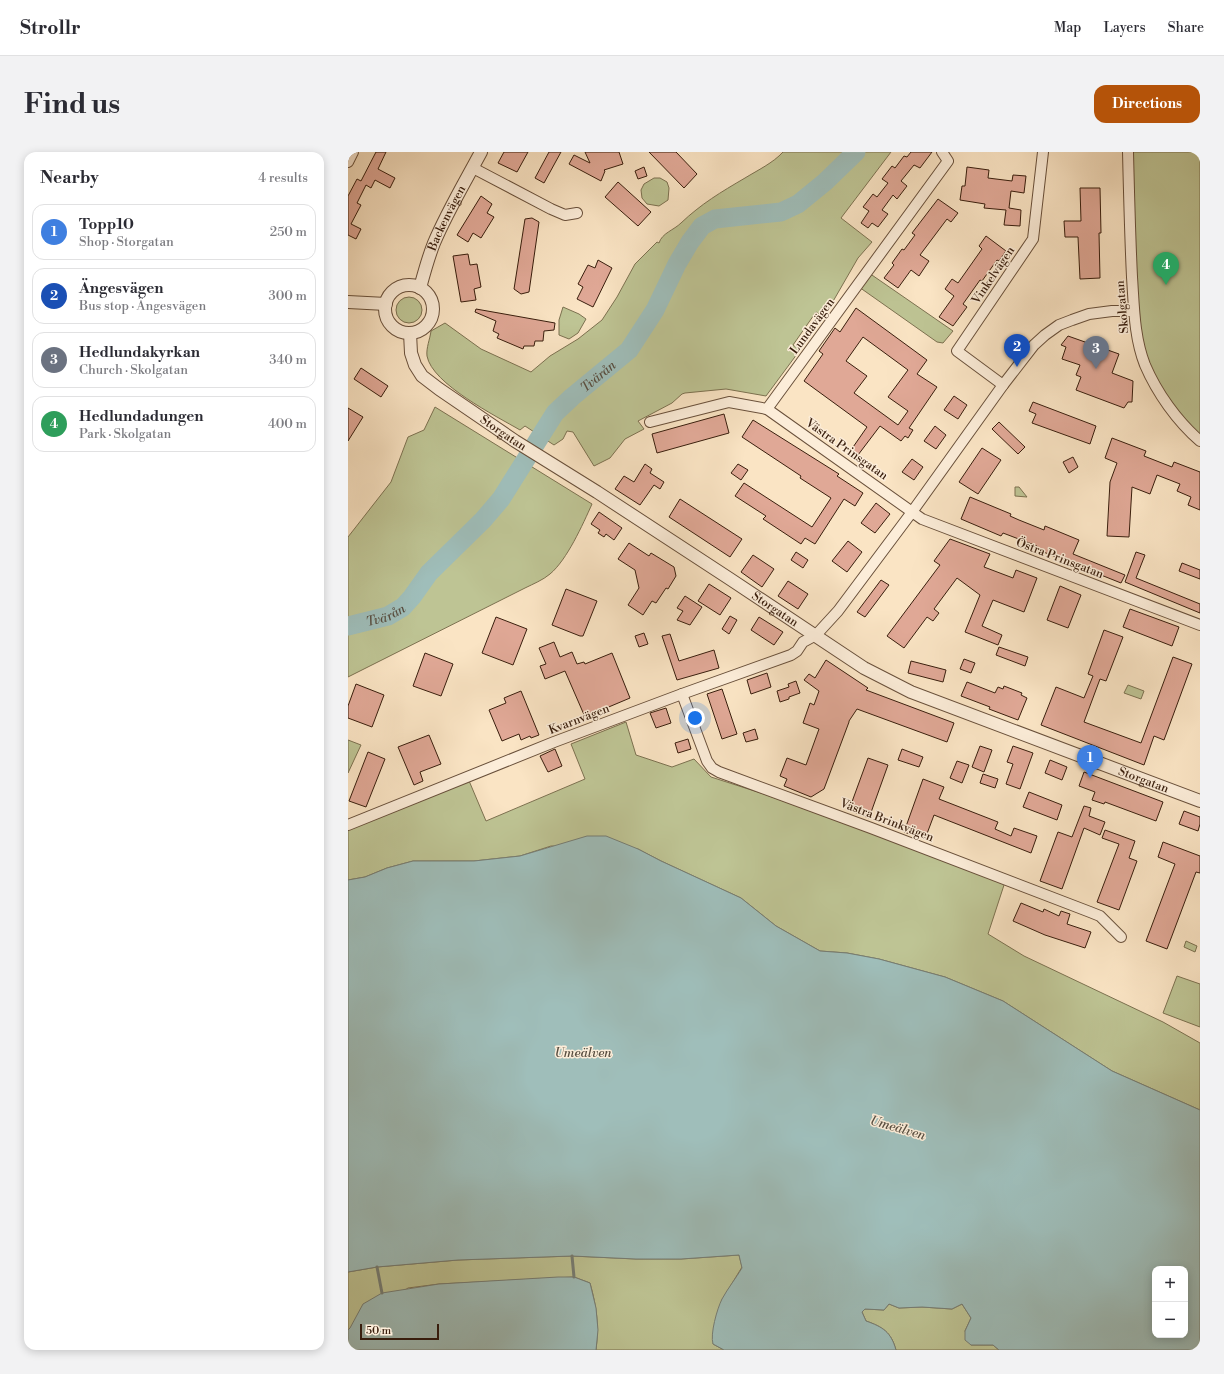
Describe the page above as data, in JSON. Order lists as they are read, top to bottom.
{
  "streets": {
    "street": [
      "Backenvägen",
      "Vinkelvägen",
      "Skolgatan",
      "Lundavägen",
      "Storgatan",
      "Västra Prinsgatan",
      "Östra Prinsgatan",
      "Kvarnvägen",
      "Västra Brinkvägen"
    ]
  },
  "crossings": [
    ["Backenvägen", "Storgatan"],
    ["Vinkelvägen", "Kvarnvägen"],
    ["Skolgatan", "Kvarnvägen"],
    ["Lundavägen", "Västra Prinsgatan"],
    ["Storgatan", "Kvarnvägen"],
    ["Västra Prinsgatan", "Östra Prinsgatan"],
    ["Västra Prinsgatan", "Kvarnvägen"],
    ["Östra Prinsgatan", "Kvarnvägen"],
    ["Kvarnvägen", "Västra Brinkvägen"]
  ],
  "water": ["Tvärån", "Umeälven"],
  "scale_bar": "50 m",
  "page": {
    "header": "Strollr",
    "nav": ["Map", "Layers", "Share"],
    "buttons": "Directions",
    "title": "Find us",
    "heading": ["Nearby", "4 results"],
    "list": [
      {
        "mark": "1",
        "name": "Topp10",
        "note": "Shop · Storgatan",
        "value": "250 m"
      },
      {
        "mark": "2",
        "name": "Ängesvägen",
        "note": "Bus stop · Ängesvägen",
        "value": "300 m"
      },
      {
        "mark": "3",
        "name": "Hedlundakyrkan",
        "note": "Church · Skolgatan",
        "value": "340 m"
      },
      {
        "mark": "4",
        "name": "Hedlundadungen",
        "note": "Park · Skolgatan",
        "value": "400 m"
      }
    ],
    "pins": [
      "4",
      "2",
      "3",
      "1"
    ],
    "map_buttons": ["+", "−"],
    "scale": "50 m"
  }
}
